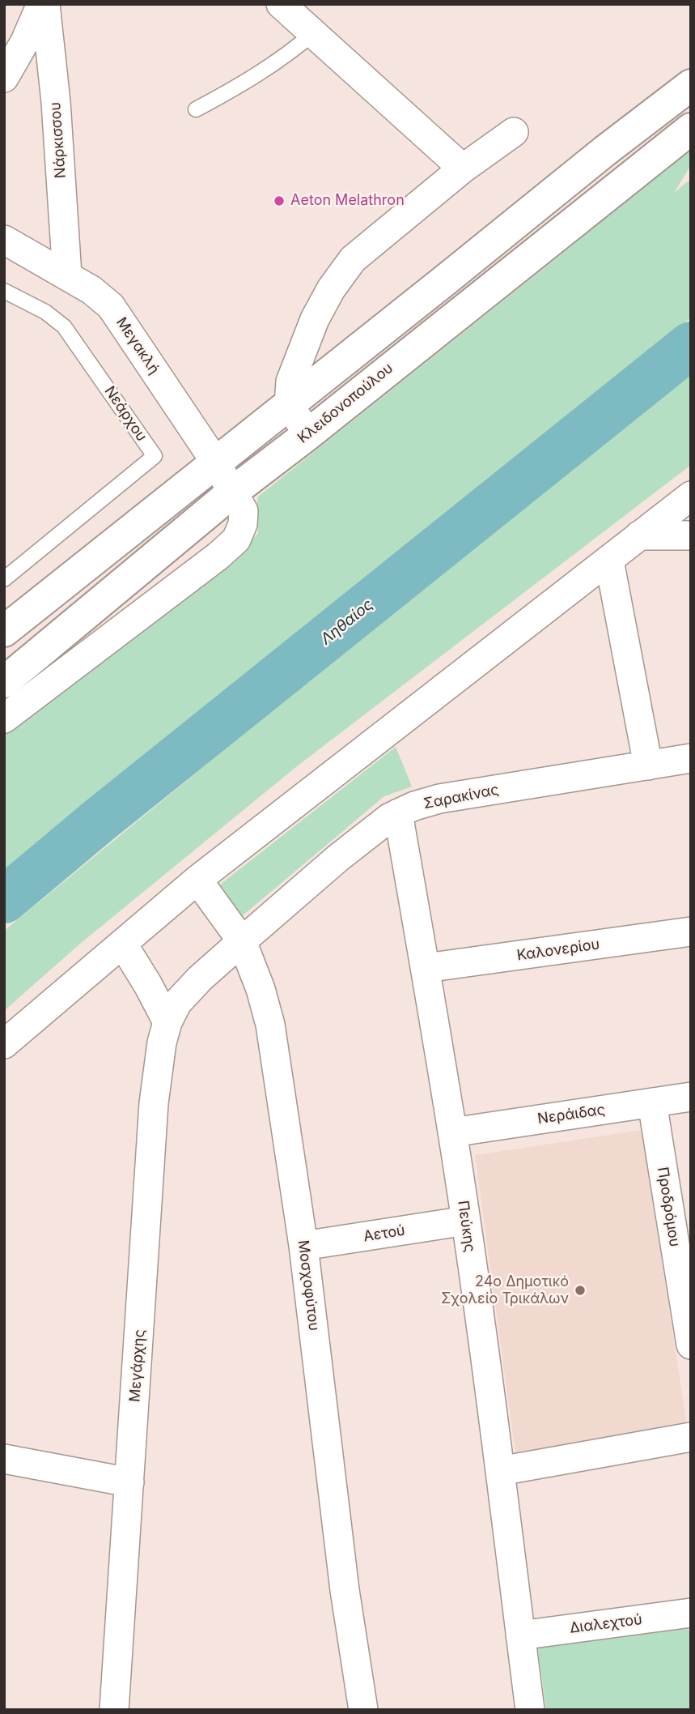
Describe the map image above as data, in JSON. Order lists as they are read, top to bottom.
{
  "streets": {
    "street": [
      "Νάρκισσου",
      "Μεγακλή",
      "Κλειδονοπούλου",
      "Σαρακίνας",
      "Καλονερίου",
      "Νεράιδας",
      "Προδρόμου",
      "Πεύκης",
      "Αετού",
      "Μοσχοφύτου",
      "Μεγάρχης",
      "Διαλεχτού"
    ],
    "lane": ["Νεάρχου"]
  },
  "crossings": [
    ["Νάρκισσου", "Μεγακλή"],
    ["Μεγακλή", "Κλειδονοπούλου"],
    ["Σαρακίνας", "Πεύκης"],
    ["Σαρακίνας", "Μοσχοφύτου"],
    ["Σαρακίνας", "Μεγάρχης"],
    ["Καλονερίου", "Πεύκης"],
    ["Νεράιδας", "Προδρόμου"],
    ["Νεράιδας", "Πεύκης"],
    ["Πεύκης", "Αετού"],
    ["Πεύκης", "Διαλεχτού"],
    ["Αετού", "Μοσχοφύτου"],
    ["Μοσχοφύτου", "Μεγάρχης"]
  ],
  "water": ["Ληθαίος"],
  "places": ["Aeton Melathron", "24ο Δημοτικό Σχολείο Τρικάλων"]
}
